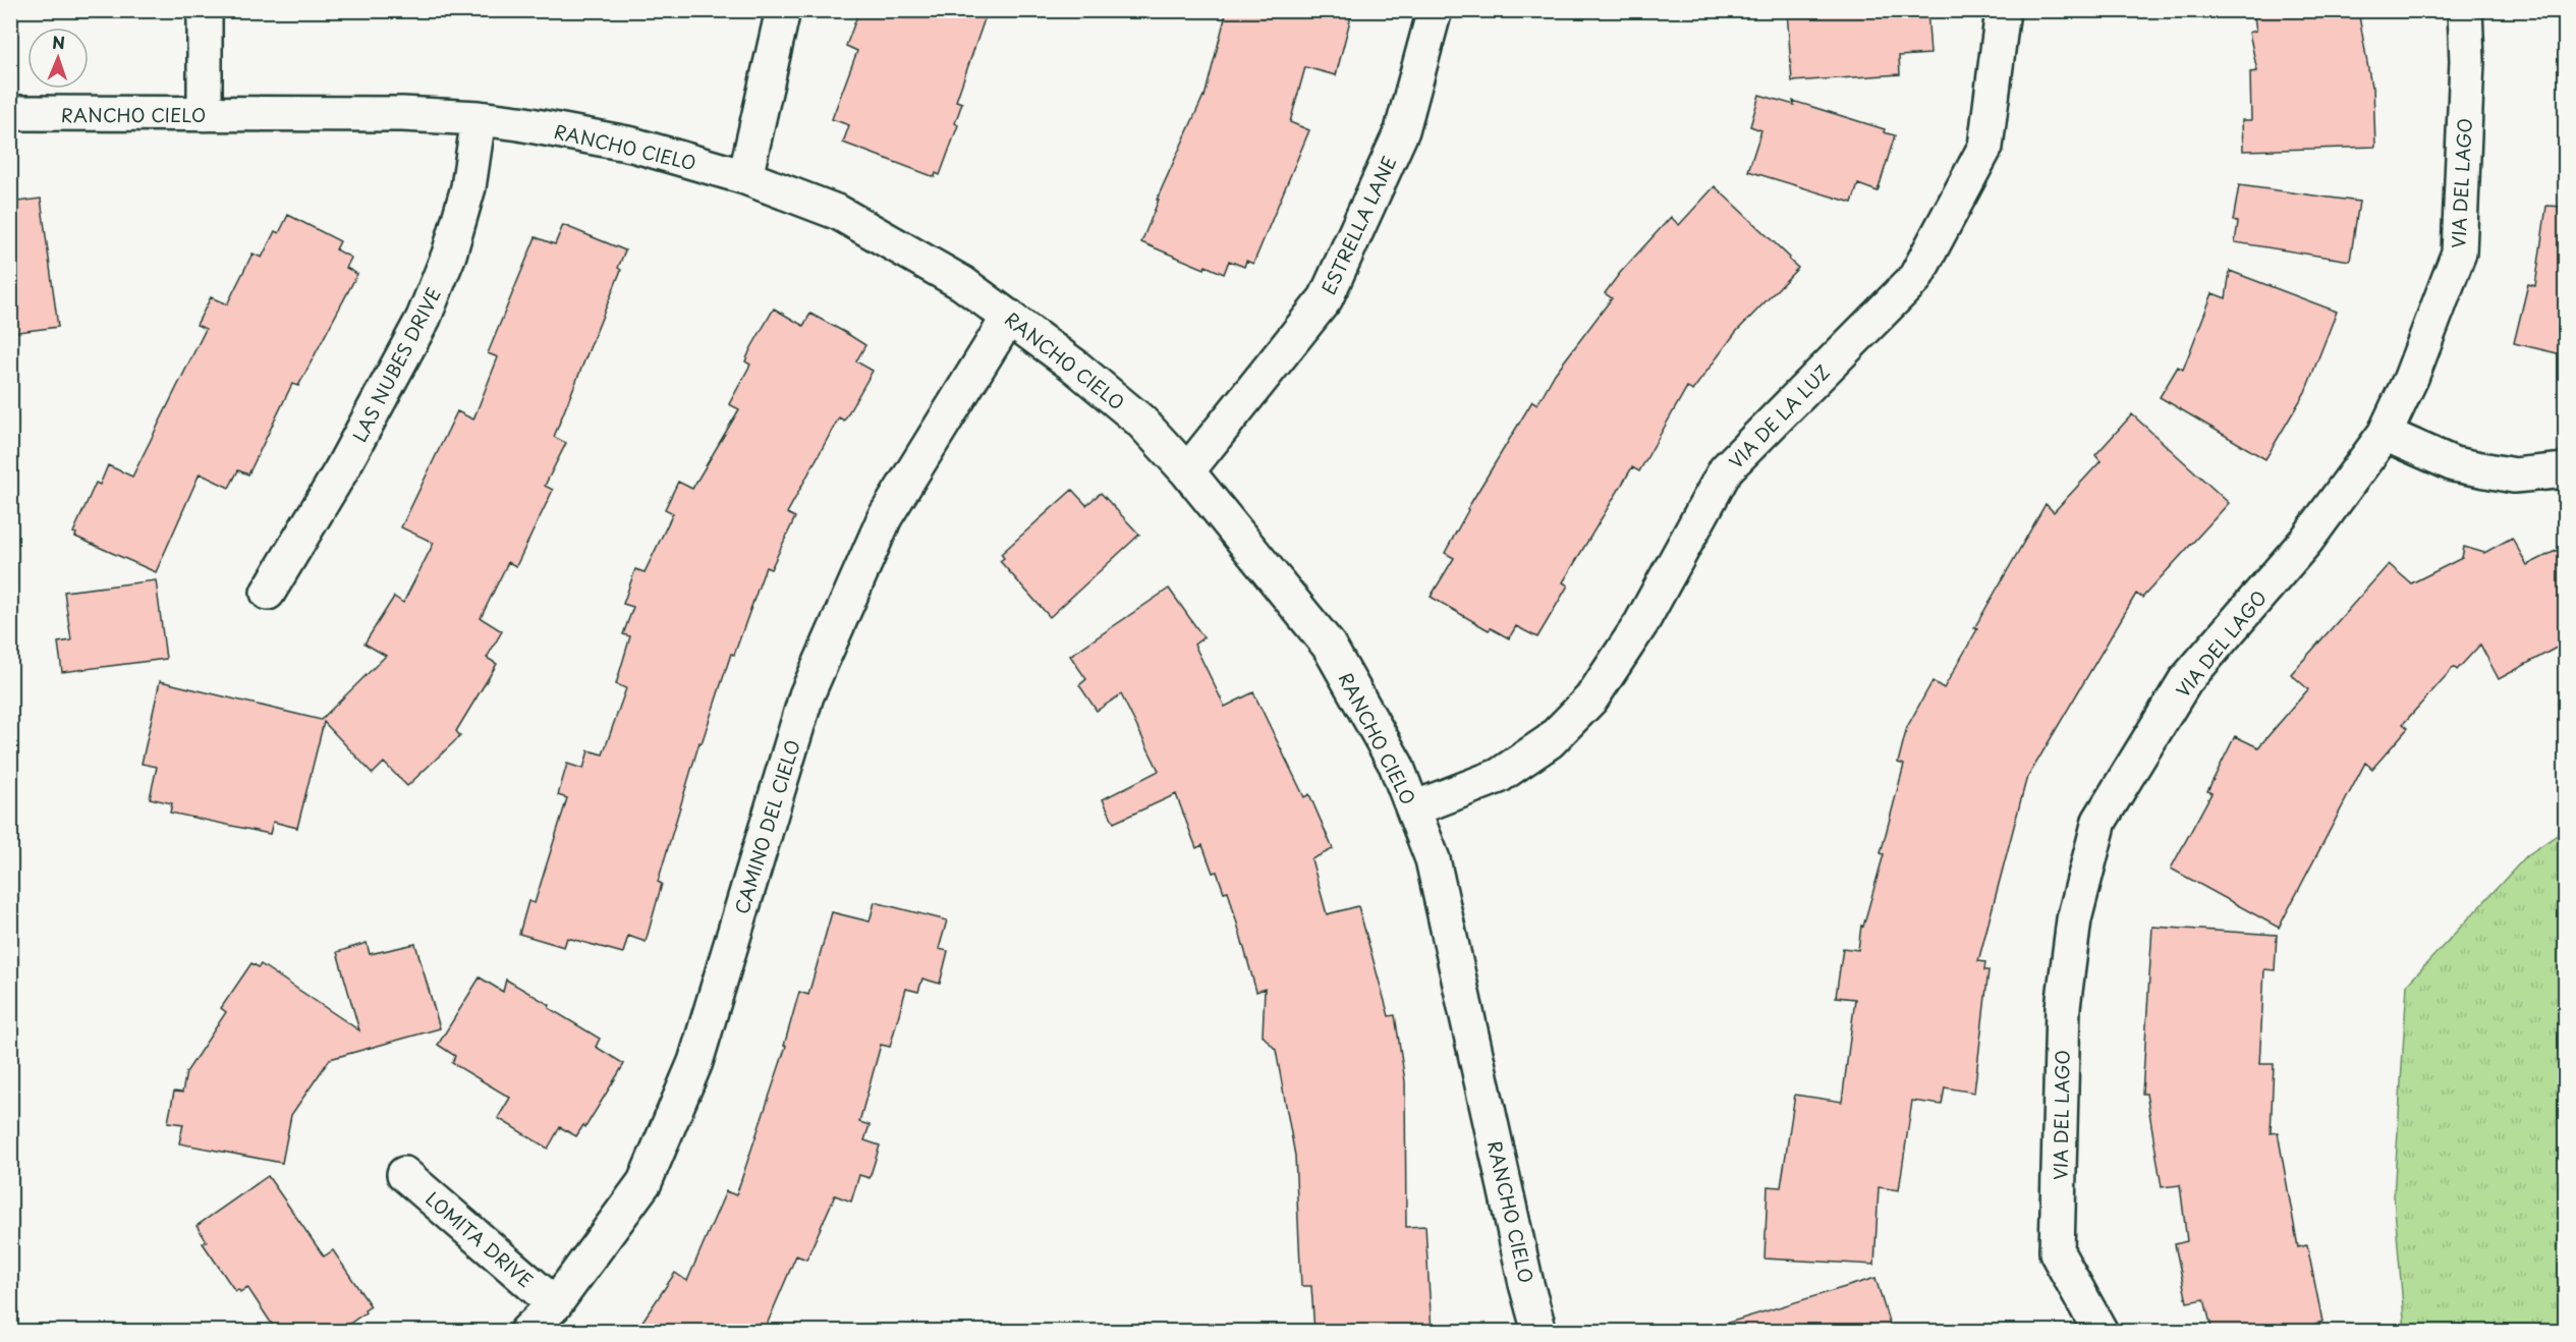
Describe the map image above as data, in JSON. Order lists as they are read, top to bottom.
{
  "streets": {
    "street": [
      "RANCHO CIELO",
      "VIA DEL LAGO",
      "ESTRELLA LANE",
      "LAS NUBES DRIVE",
      "VIA DE LA LUZ",
      "CAMINO DEL CIELO",
      "LOMITA DRIVE"
    ]
  },
  "crossings": [
    ["RANCHO CIELO", "ESTRELLA LANE"],
    ["RANCHO CIELO", "LAS NUBES DRIVE"],
    ["RANCHO CIELO", "VIA DE LA LUZ"],
    ["RANCHO CIELO", "CAMINO DEL CIELO"],
    ["CAMINO DEL CIELO", "LOMITA DRIVE"]
  ],
  "north": "top"
}
